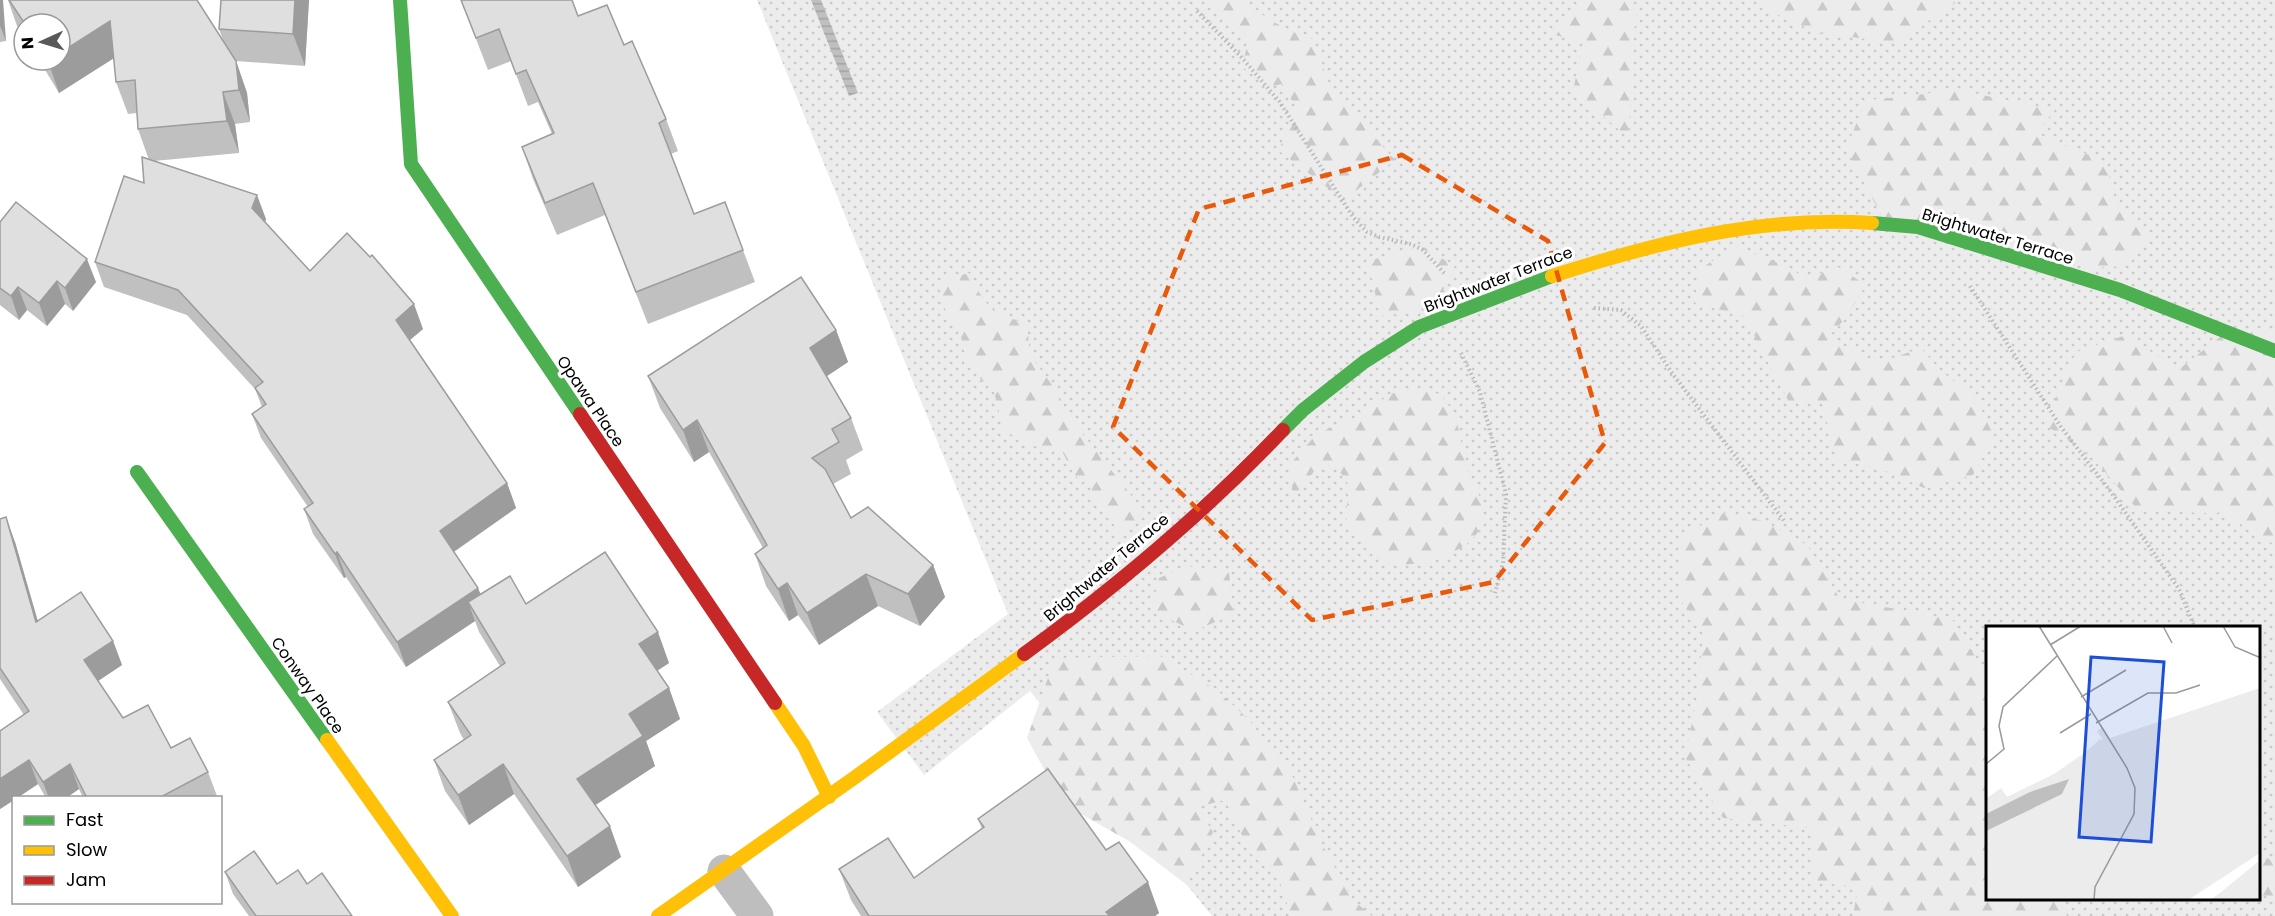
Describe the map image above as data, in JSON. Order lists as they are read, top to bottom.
{
  "streets": {
    "street": ["Brightwater Terrace", "Opawa Place", "Conway Place"]
  },
  "crossings": [
    ["Brightwater Terrace", "Opawa Place"]
  ],
  "legend": ["Fast", "Slow", "Jam"],
  "north": "left"
}
